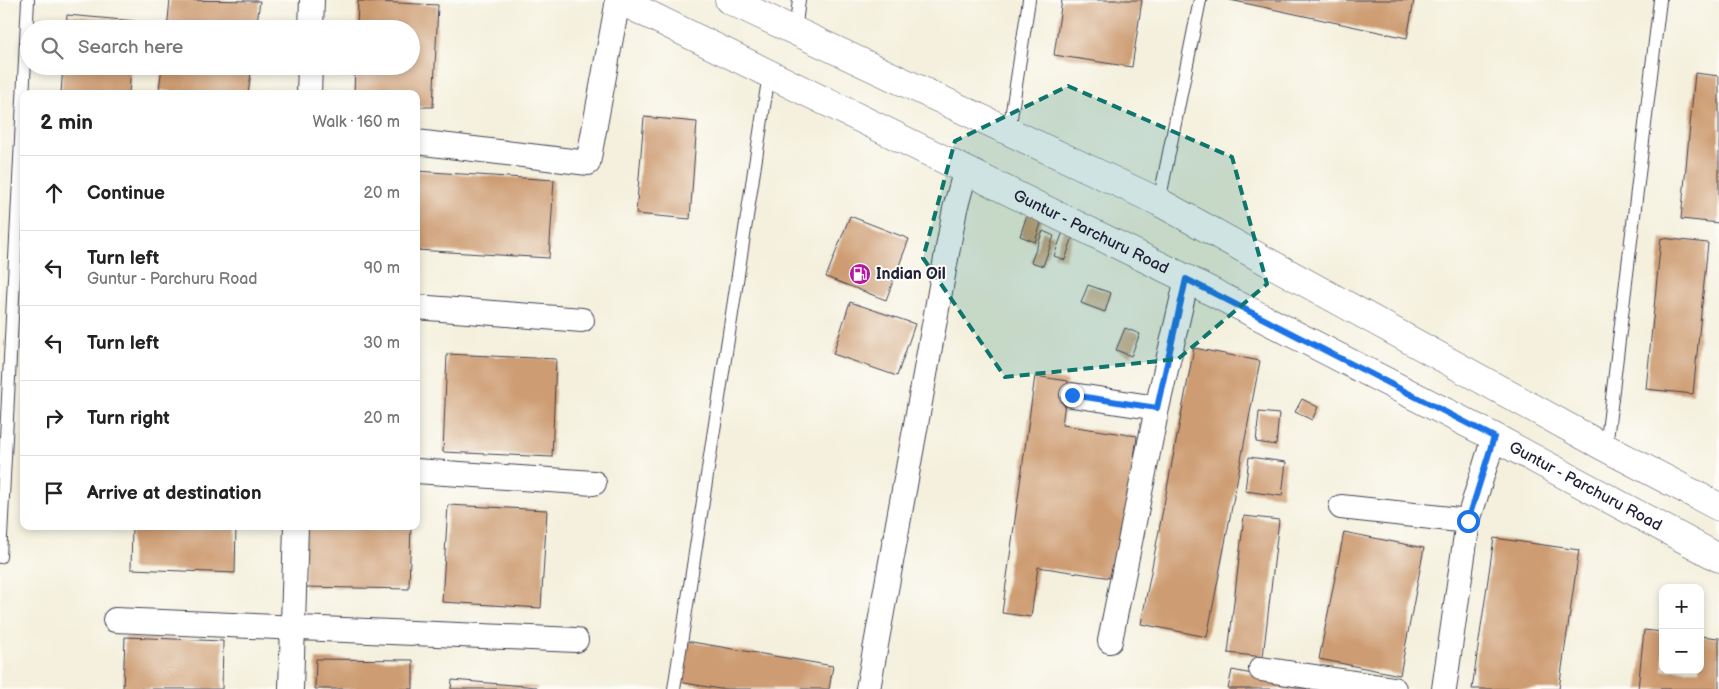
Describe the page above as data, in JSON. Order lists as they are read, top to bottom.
{
  "streets": {
    "main road": ["Guntur - Parchuru Road"]
  },
  "places": {
    "fuel station": ["Indian Oil"]
  },
  "page": {
    "search": "Search here",
    "heading": ["2 min", "Walk · 160 m"],
    "list": [
      ["Continue", "20 m"],
      ["Turn left", "Guntur - Parchuru Road", "90 m"],
      ["Turn left", "30 m"],
      ["Turn right", "20 m"],
      "Arrive at destination"
    ],
    "map_buttons": ["+", "−"]
  }
}
